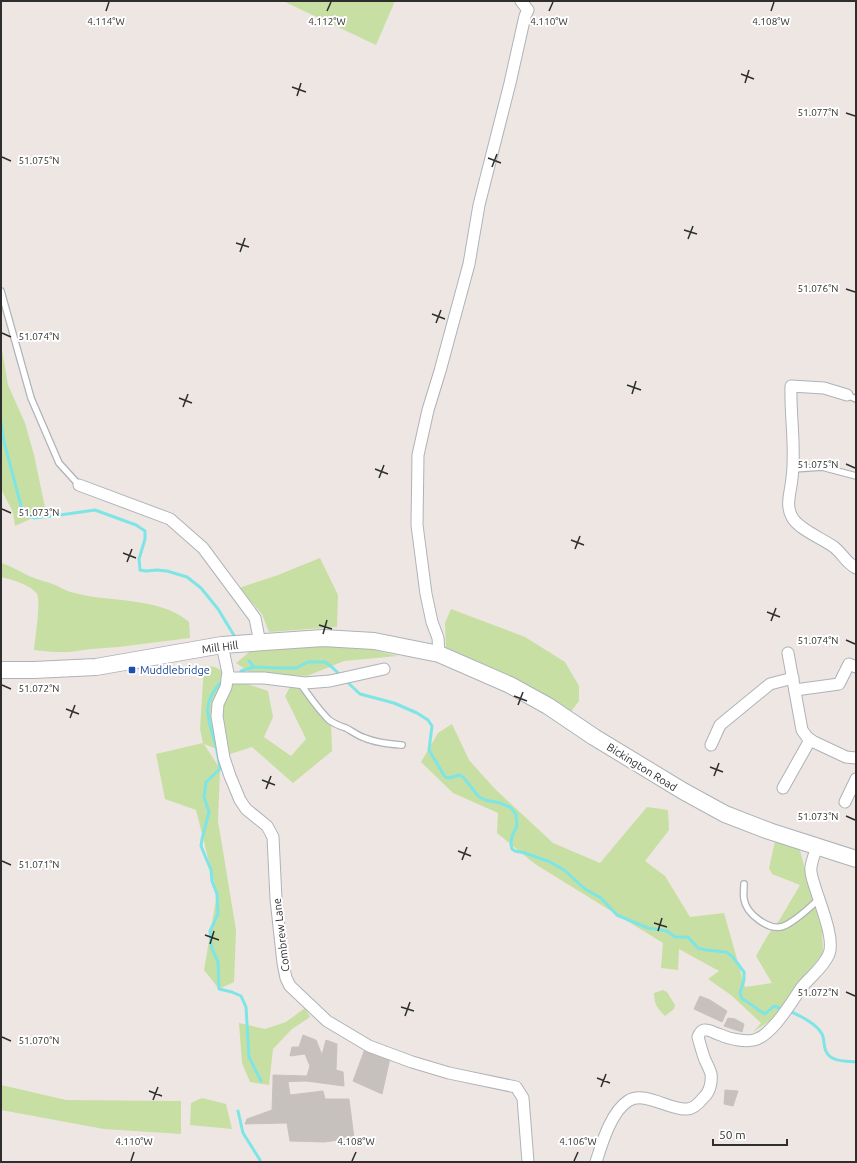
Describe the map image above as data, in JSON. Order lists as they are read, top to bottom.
{
  "streets": {
    "main road": ["Mill Hill", "Bickington Road"],
    "street": ["Combrew Lane"]
  },
  "crossings": [
    ["Mill Hill", "Bickington Road"],
    ["Mill Hill", "Combrew Lane"]
  ],
  "places": {
    "transit": ["Muddlebridge"]
  },
  "scale_bar": "50 m",
  "coordinates": [
    "4.110°W",
    "4.108°W",
    "4.114°W",
    "4.112°W",
    "51.077°N",
    "51.075°N",
    "51.076°N",
    "51.074°N",
    "51.073°N",
    "51.072°N",
    "51.071°N",
    "51.070°N",
    "4.106°W"
  ]
}
